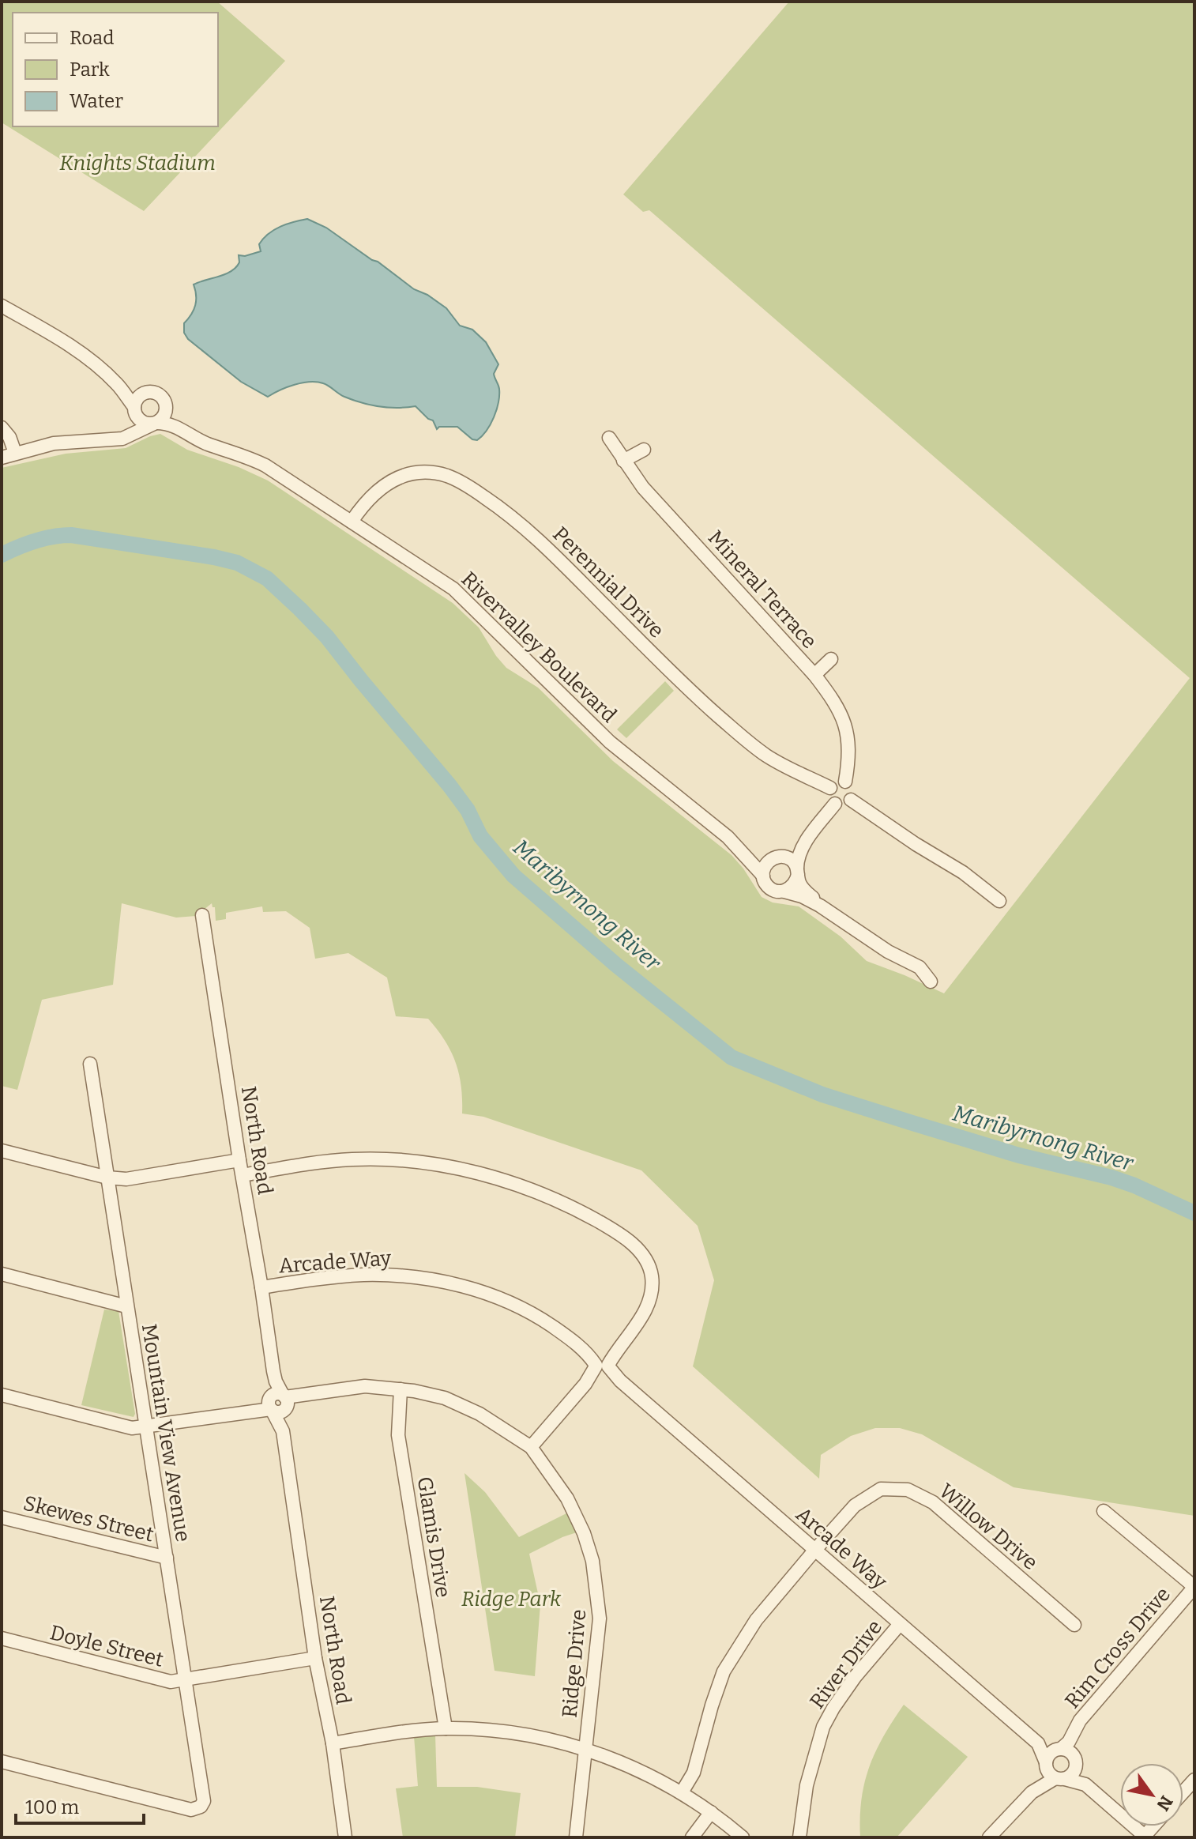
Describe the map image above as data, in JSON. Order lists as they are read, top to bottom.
{
  "streets": {
    "street": [
      "Perennial Drive",
      "Mineral Terrace",
      "Rivervalley Boulevard",
      "North Road",
      "Arcade Way",
      "Mountain View Avenue",
      "Skewes Street",
      "Willow Drive",
      "Glamis Drive",
      "Doyle Street",
      "Rim Cross Drive",
      "Ridge Drive",
      "River Drive"
    ]
  },
  "crossings": [
    ["Perennial Drive", "Mineral Terrace"],
    ["Perennial Drive", "Rivervalley Boulevard"],
    ["North Road", "Arcade Way"],
    ["North Road", "Doyle Street"],
    ["North Road", "Ridge Drive"],
    ["Arcade Way", "Willow Drive"],
    ["Arcade Way", "Rim Cross Drive"],
    ["Arcade Way", "River Drive"],
    ["Mountain View Avenue", "Skewes Street"],
    ["Mountain View Avenue", "Doyle Street"],
    ["Mountain View Avenue", "Ridge Drive"],
    ["Glamis Drive", "Ridge Drive"]
  ],
  "water": ["Maribyrnong River"],
  "parks": ["Knights Stadium", "Ridge Park"],
  "legend": ["Road", "Park", "Water"],
  "scale_bar": "100 m",
  "north": "bottom right"
}
